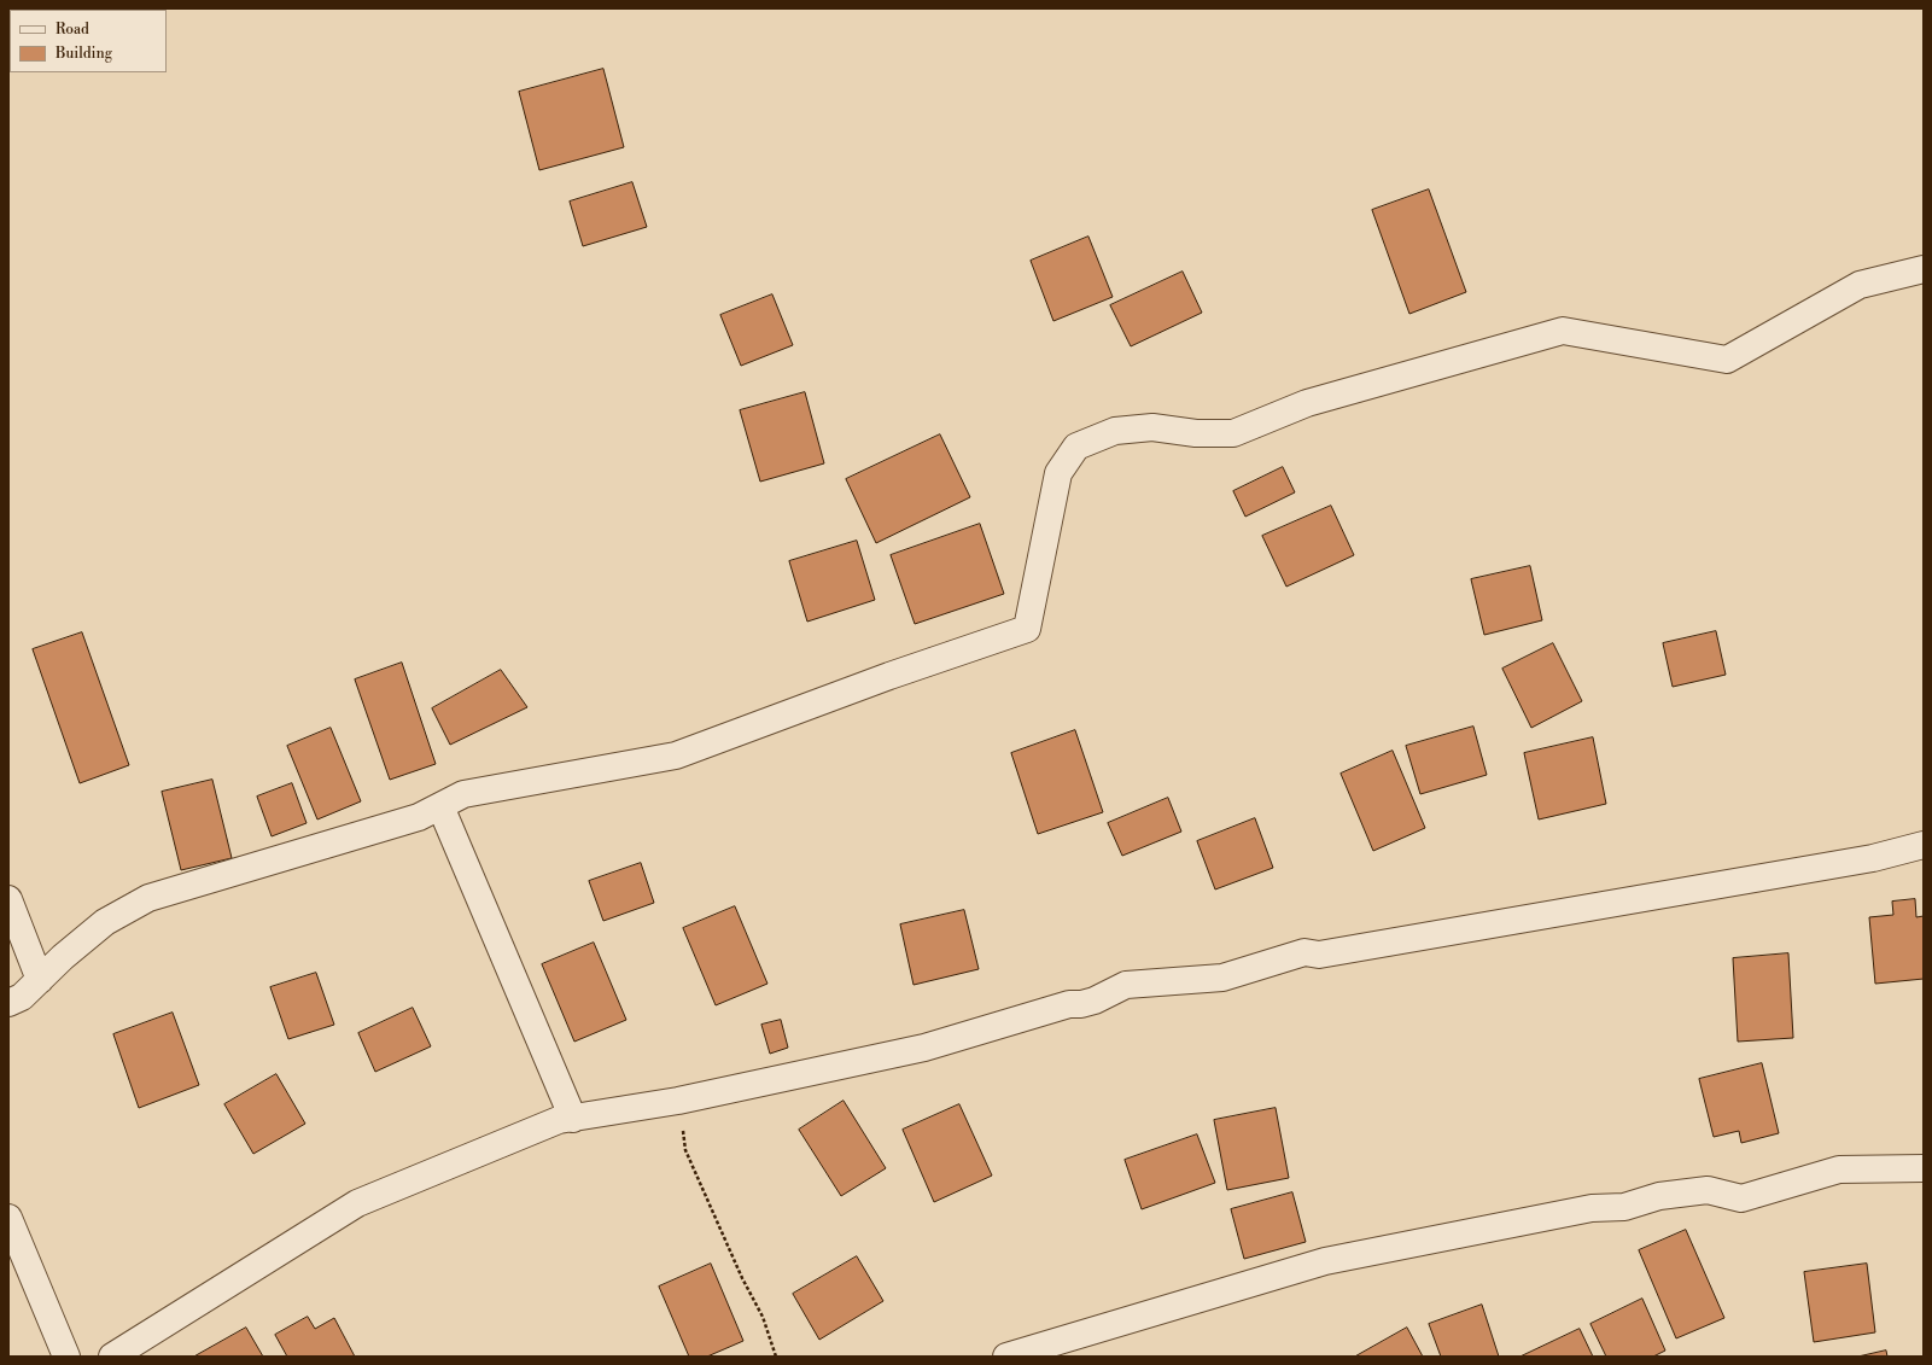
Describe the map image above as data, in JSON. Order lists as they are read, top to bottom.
{
  "legend": ["Road", "Building"]
}
